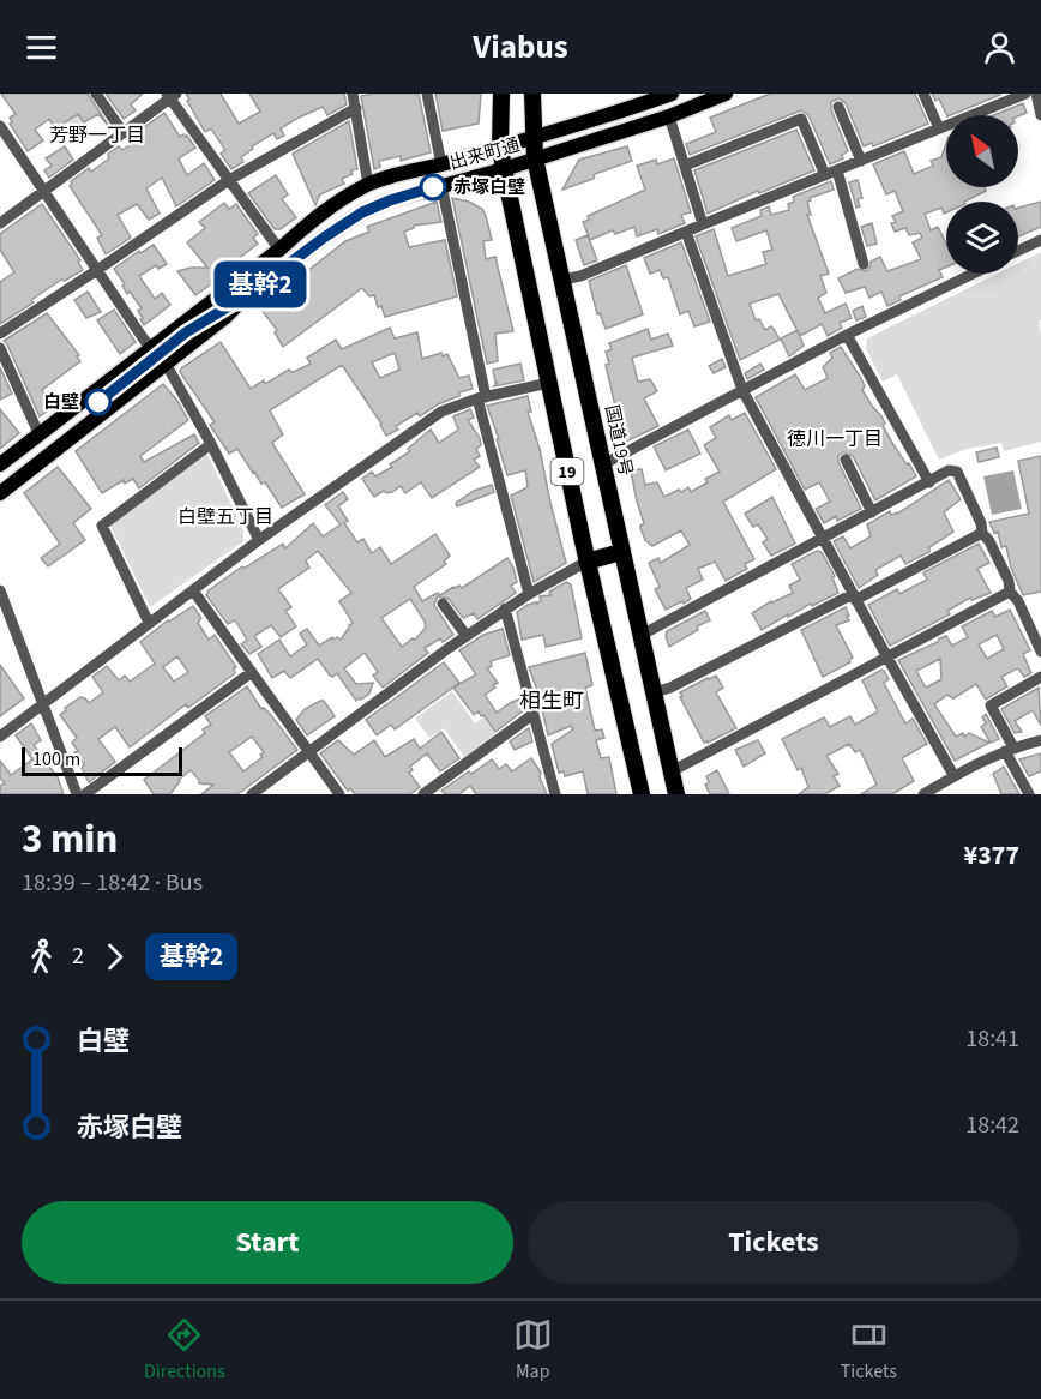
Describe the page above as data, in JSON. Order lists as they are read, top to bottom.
{
  "streets": {
    "highway": ["国道19号", "19"],
    "main road": ["出来町通"]
  },
  "crossings": [
    ["出来町通", "国道19号"],
    ["出来町通", "19"]
  ],
  "districts": [
    "芳野一丁目",
    "徳川一丁目",
    "白壁五丁目",
    "相生町"
  ],
  "places": ["赤塚白壁", "白壁"],
  "lines": ["bus line 基幹2"],
  "scale_bar": "100 m",
  "north": "top left",
  "page": {
    "header": "Viabus",
    "on_map": "基幹2",
    "scale": "100 m",
    "heading": ["3 min", "18:39 – 18:42 · Bus", "¥377"],
    "legs": ["2", "基幹2"],
    "list": [
      {
        "name": "白壁",
        "value": "18:41"
      },
      {
        "name": "赤塚白壁",
        "value": "18:42"
      }
    ],
    "buttons": ["Start", "Tickets"],
    "tabs": ["Directions", "Map", "Tickets"]
  }
}
